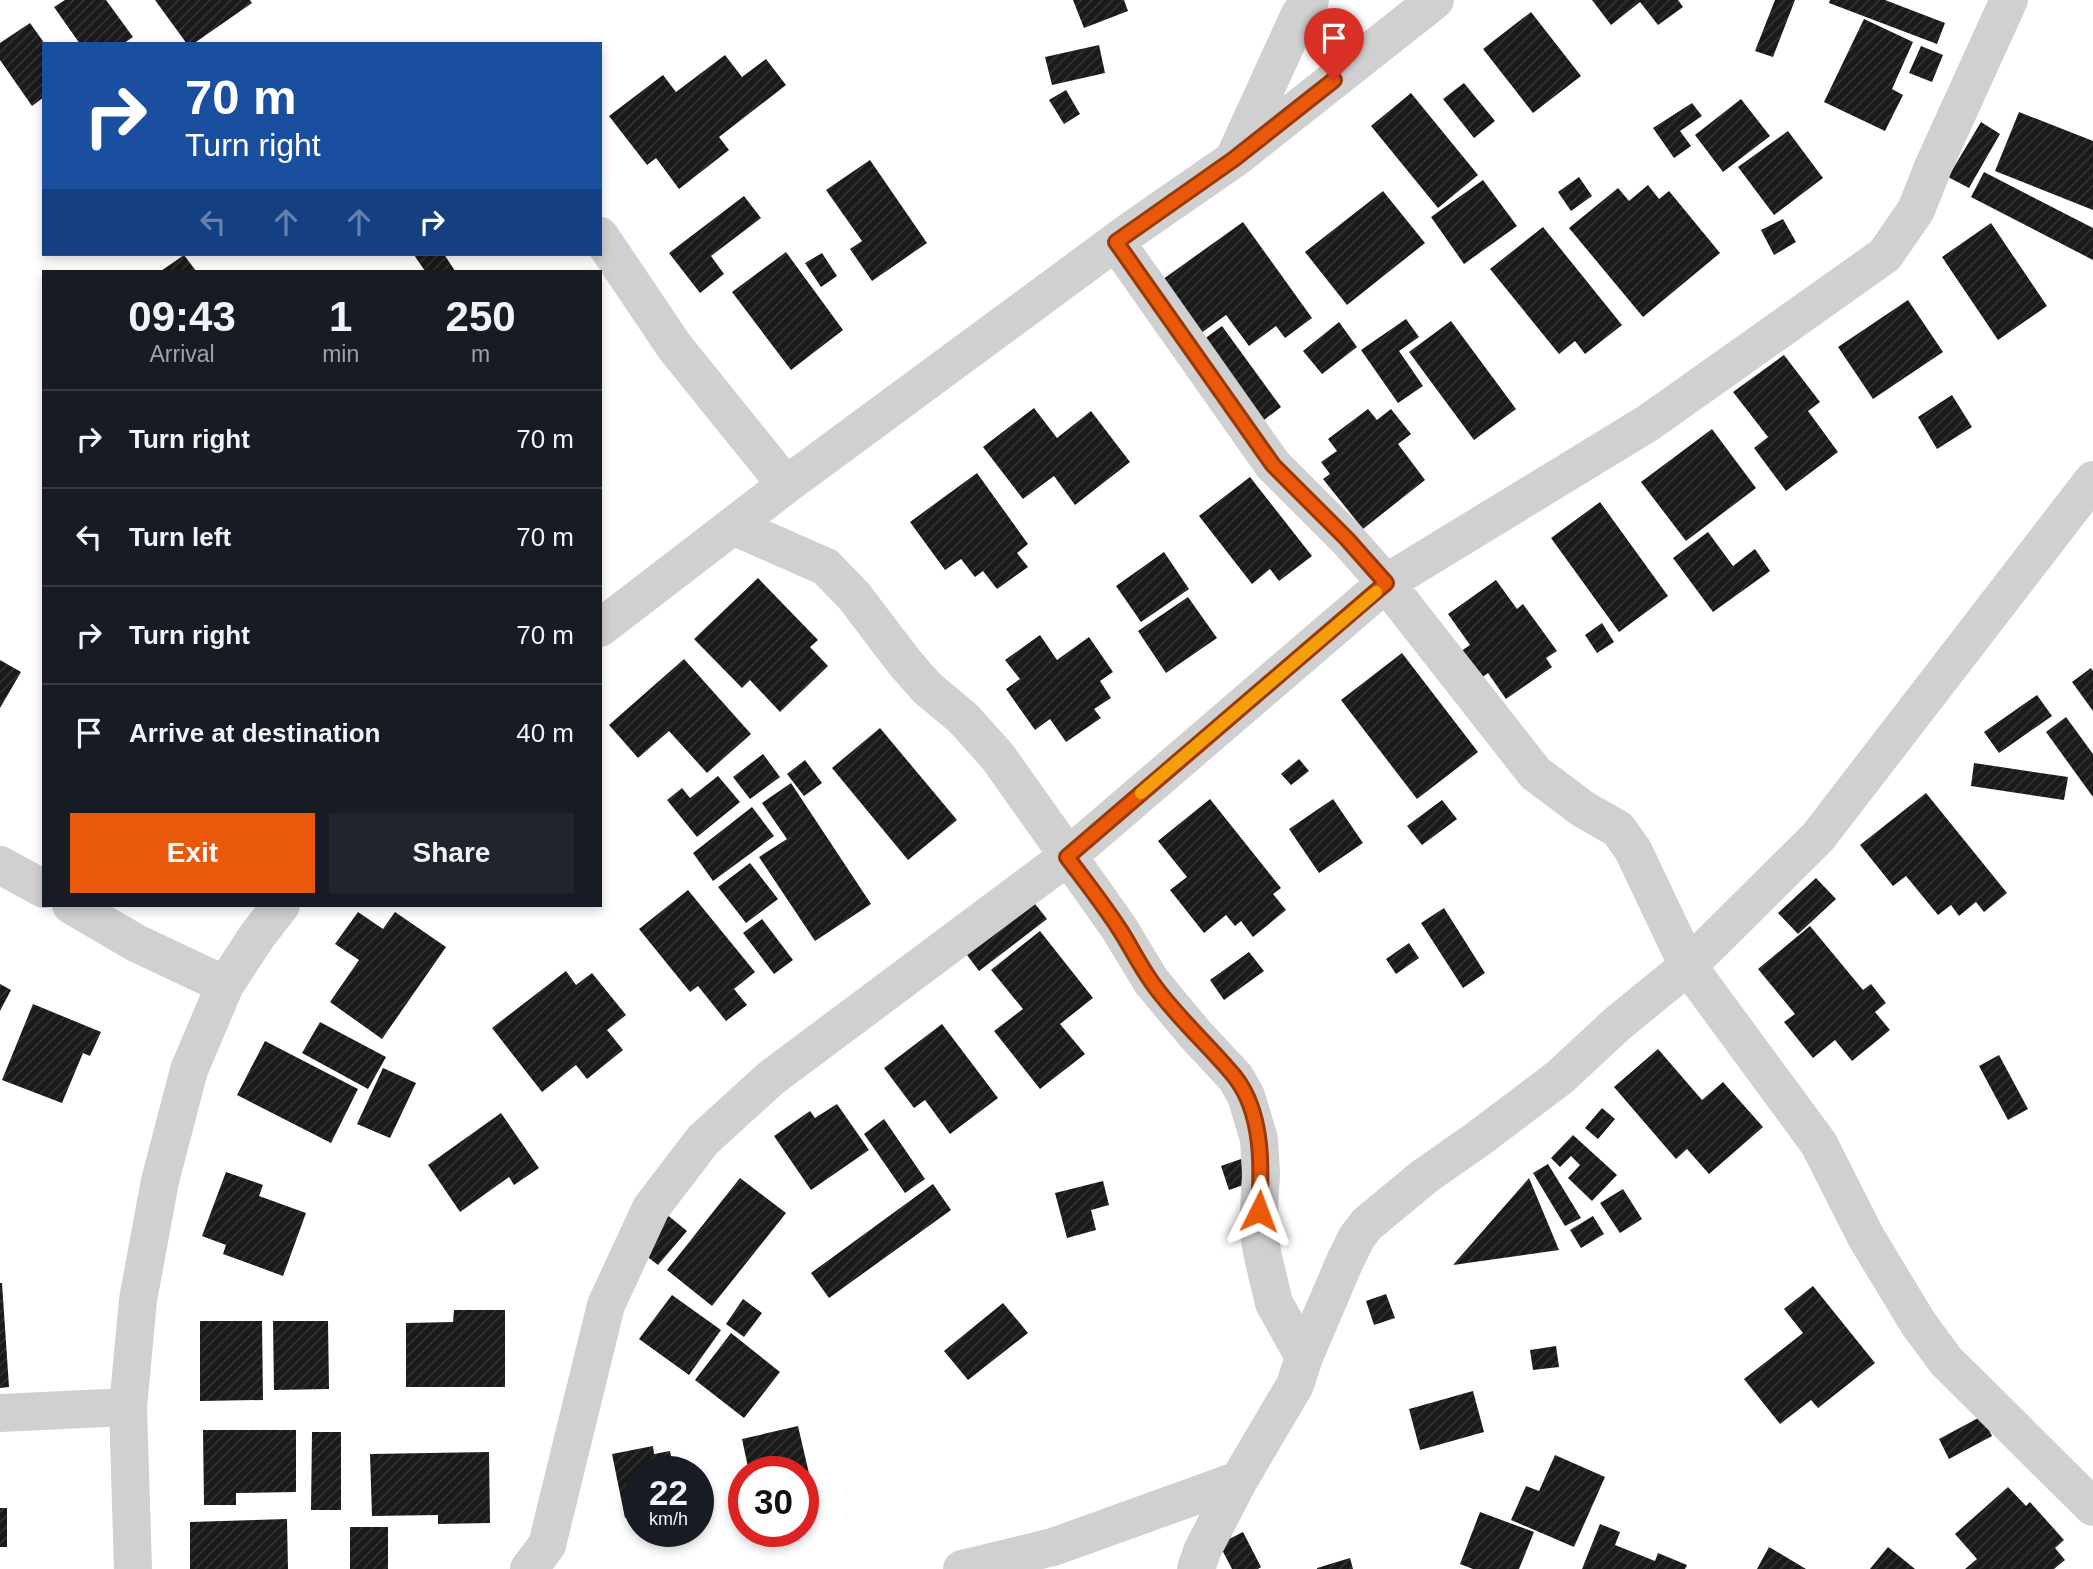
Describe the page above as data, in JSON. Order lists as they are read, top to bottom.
{
  "page": {
    "turn": ["70 m", "Turn right"],
    "eta": [
      "09:43",
      "Arrival",
      "1",
      "min",
      "250",
      "m"
    ],
    "list": [
      {
        "name": "Turn right",
        "value": "70 m"
      },
      {
        "name": "Turn left",
        "value": "70 m"
      },
      {
        "name": "Turn right",
        "value": "70 m"
      },
      {
        "name": "Arrive at destination",
        "value": "40 m"
      }
    ],
    "buttons": ["Exit", "Share"],
    "speed": "22 km/h",
    "limit": "30"
  }
}
